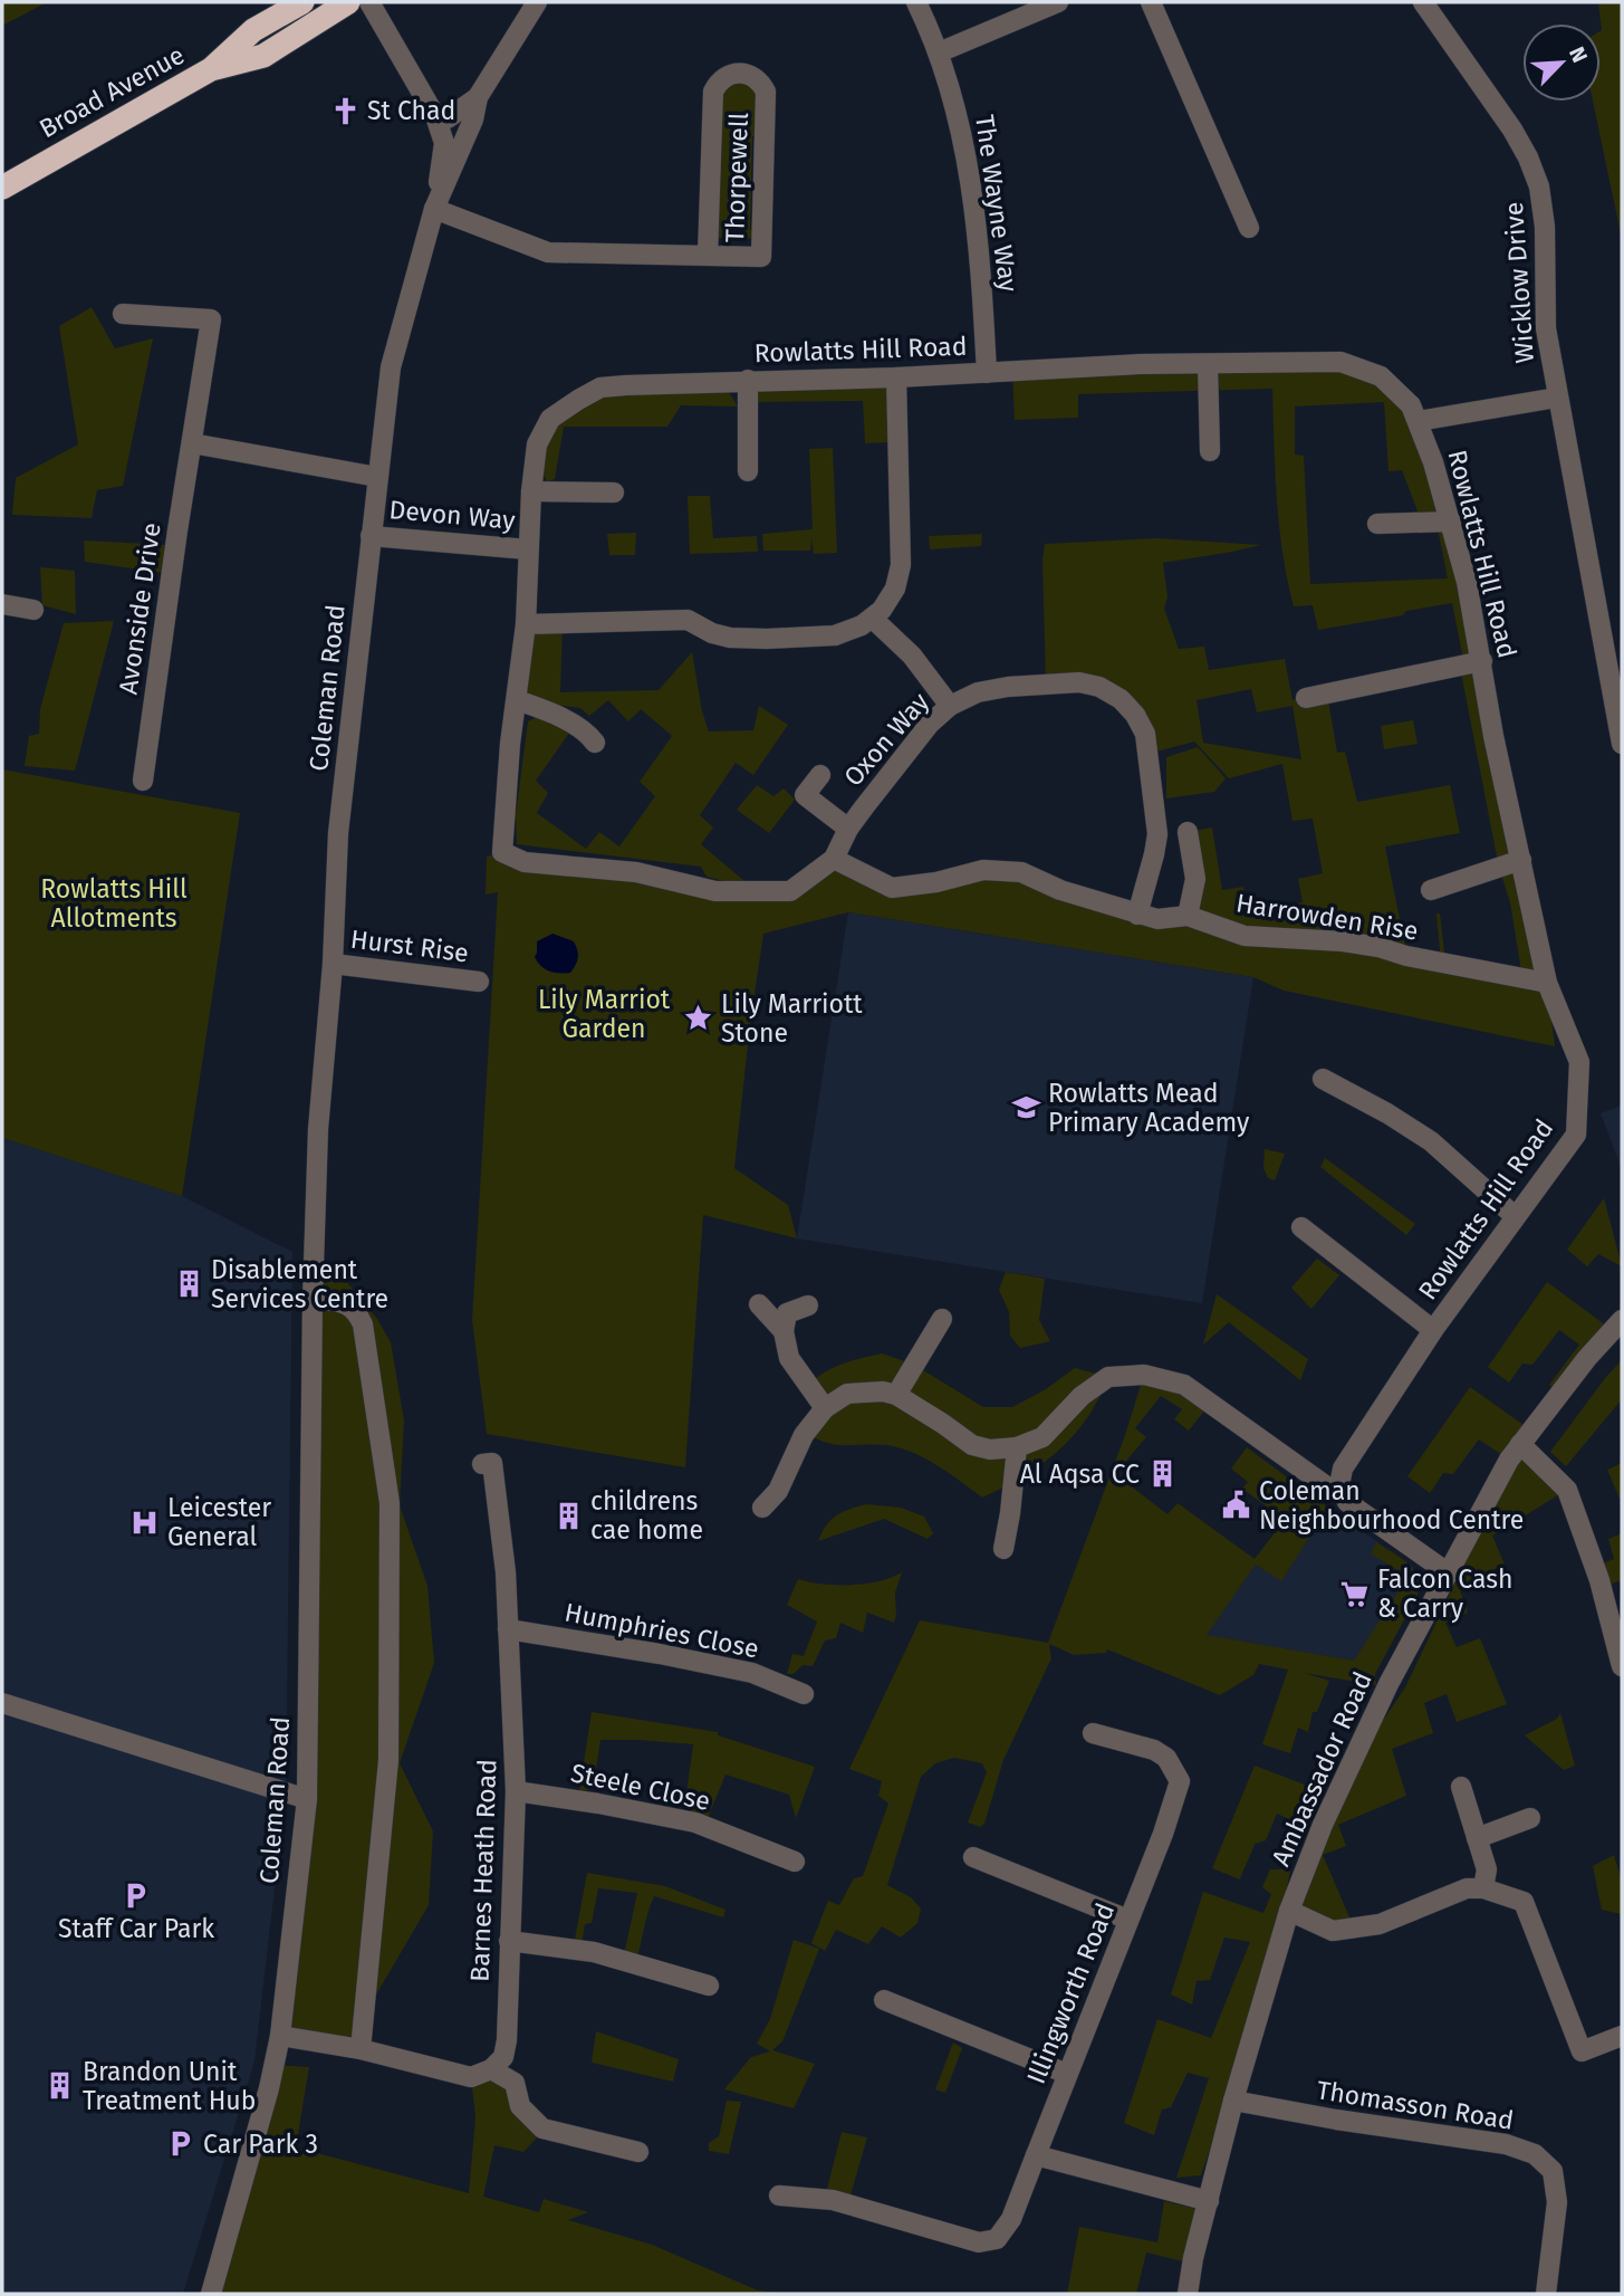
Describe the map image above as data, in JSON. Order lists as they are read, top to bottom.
{
  "streets": {
    "highway": ["Broad Avenue"],
    "street": [
      "Thorpewell",
      "The Wayne Way",
      "Wicklow Drive",
      "Rowlatts Hill Road",
      "Devon Way",
      "Avonside Drive",
      "Coleman Road",
      "Oxon Way",
      "Harrowden Rise",
      "Hurst Rise",
      "Humphries Close",
      "Ambassador Road",
      "Steele Close",
      "Barnes Heath Road",
      "Illingworth Road",
      "Thomasson Road"
    ]
  },
  "crossings": [
    ["Thorpewell", "Coleman Road"],
    ["The Wayne Way", "Rowlatts Hill Road"],
    ["Rowlatts Hill Road", "Devon Way"],
    ["Rowlatts Hill Road", "Oxon Way"],
    ["Rowlatts Hill Road", "Harrowden Rise"],
    ["Devon Way", "Coleman Road"],
    ["Coleman Road", "Hurst Rise"],
    ["Oxon Way", "Harrowden Rise"],
    ["Humphries Close", "Barnes Heath Road"],
    ["Ambassador Road", "Thomasson Road"],
    ["Steele Close", "Barnes Heath Road"]
  ],
  "parks": ["Rowlatts Hill Allotments", "Lily Marriot Garden"],
  "places": {
    "church": ["St Chad"],
    "place": ["Lily Marriott Stone"],
    "school or university": ["Rowlatts Mead Primary Academy"],
    "building": [
      "Disablement Services Centre",
      "Al Aqsa CC",
      "childrens cae home",
      "Brandon Unit Treatment Hub"
    ],
    "public building": ["Coleman Neighbourhood Centre"],
    "hospital": ["Leicester General"],
    "supermarket": ["Falcon Cash & Carry"],
    "parking": ["Staff Car Park", "Car Park 3"]
  },
  "north": "top right"
}
